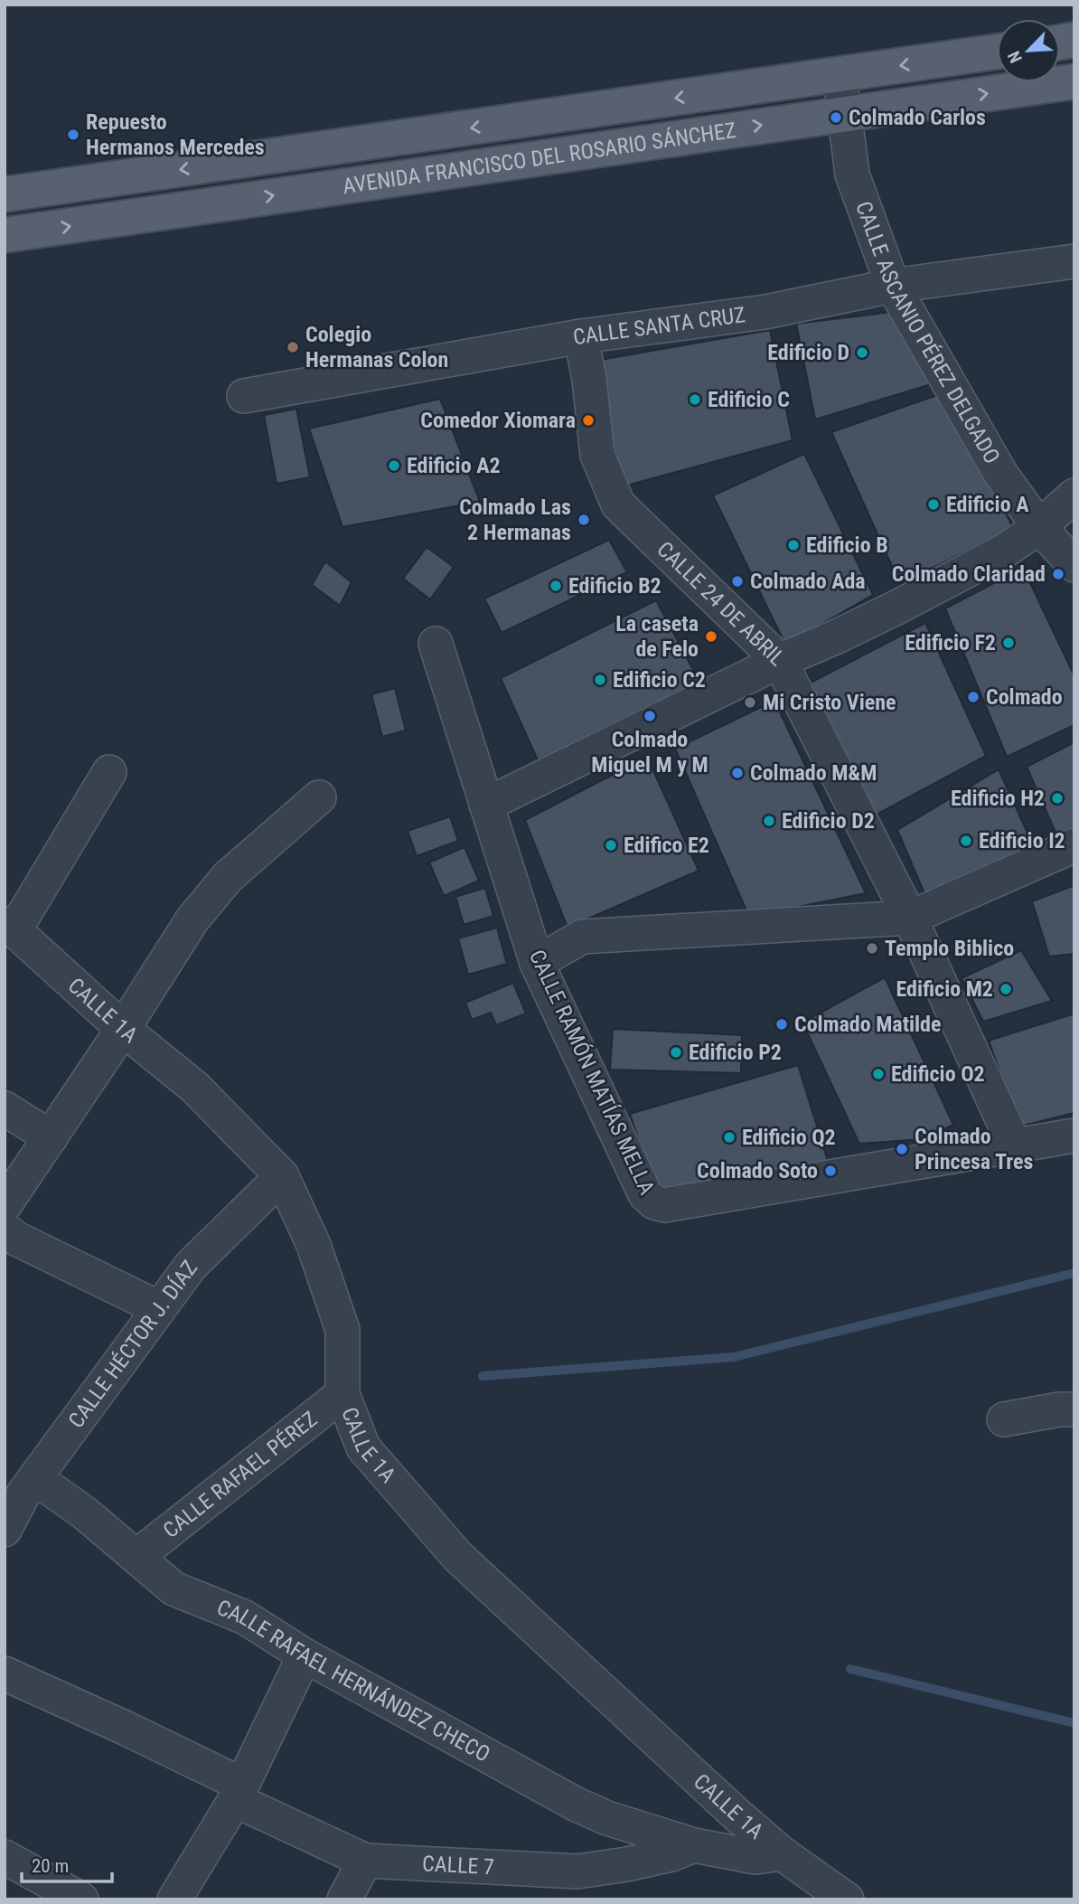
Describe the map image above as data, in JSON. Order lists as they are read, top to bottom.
{
  "streets": {
    "main road": ["AVENIDA FRANCISCO DEL ROSARIO SÁNCHEZ"],
    "street": [
      "CALLE SANTA CRUZ",
      "CALLE ASCANIO PÉREZ DELGADO",
      "CALLE 24 DE ABRIL",
      "CALLE 1A",
      "CALLE RAMÓN MATÍAS MELLA",
      "CALLE HÉCTOR J. DÍAZ",
      "CALLE RAFAEL PÉREZ",
      "CALLE RAFAEL HERNÁNDEZ CHECO",
      "CALLE 7"
    ]
  },
  "crossings": [
    ["AVENIDA FRANCISCO DEL ROSARIO SÁNCHEZ", "CALLE ASCANIO PÉREZ DELGADO"],
    ["CALLE SANTA CRUZ", "CALLE ASCANIO PÉREZ DELGADO"],
    ["CALLE SANTA CRUZ", "CALLE 24 DE ABRIL"],
    ["CALLE 24 DE ABRIL", "CALLE RAMÓN MATÍAS MELLA"],
    ["CALLE 1A", "CALLE HÉCTOR J. DÍAZ"],
    ["CALLE 1A", "CALLE RAFAEL PÉREZ"],
    ["CALLE 1A", "CALLE RAFAEL HERNÁNDEZ CHECO"],
    ["CALLE HÉCTOR J. DÍAZ", "CALLE RAFAEL HERNÁNDEZ CHECO"],
    ["CALLE RAFAEL PÉREZ", "CALLE RAFAEL HERNÁNDEZ CHECO"],
    ["CALLE RAFAEL HERNÁNDEZ CHECO", "CALLE 7"]
  ],
  "places": [
    "Colmado Carlos",
    "Repuesto Hermanos Mercedes",
    "Colegio Hermanas Colon",
    "Edificio D",
    "Edificio C",
    "Comedor Xiomara",
    "Edificio A2",
    "Edificio A",
    "Colmado Las 2 Hermanas",
    "Edificio B",
    "Colmado Claridad",
    "Colmado Ada",
    "Edificio B2",
    "La caseta de Felo",
    "Edificio F2",
    "Edificio C2",
    "Colmado",
    "Mi Cristo Viene",
    "Colmado Miguel M y M",
    "Colmado M&M",
    "Edificio H2",
    "Edificio D2",
    "Edificio I2",
    "Edifico E2",
    "Templo Biblico",
    "Edificio M2",
    "Colmado Matilde",
    "Edificio P2",
    "Edificio O2",
    "Edificio Q2",
    "Colmado Princesa Tres",
    "Colmado Soto"
  ],
  "scale_bar": "20 m",
  "north": "bottom left"
}
